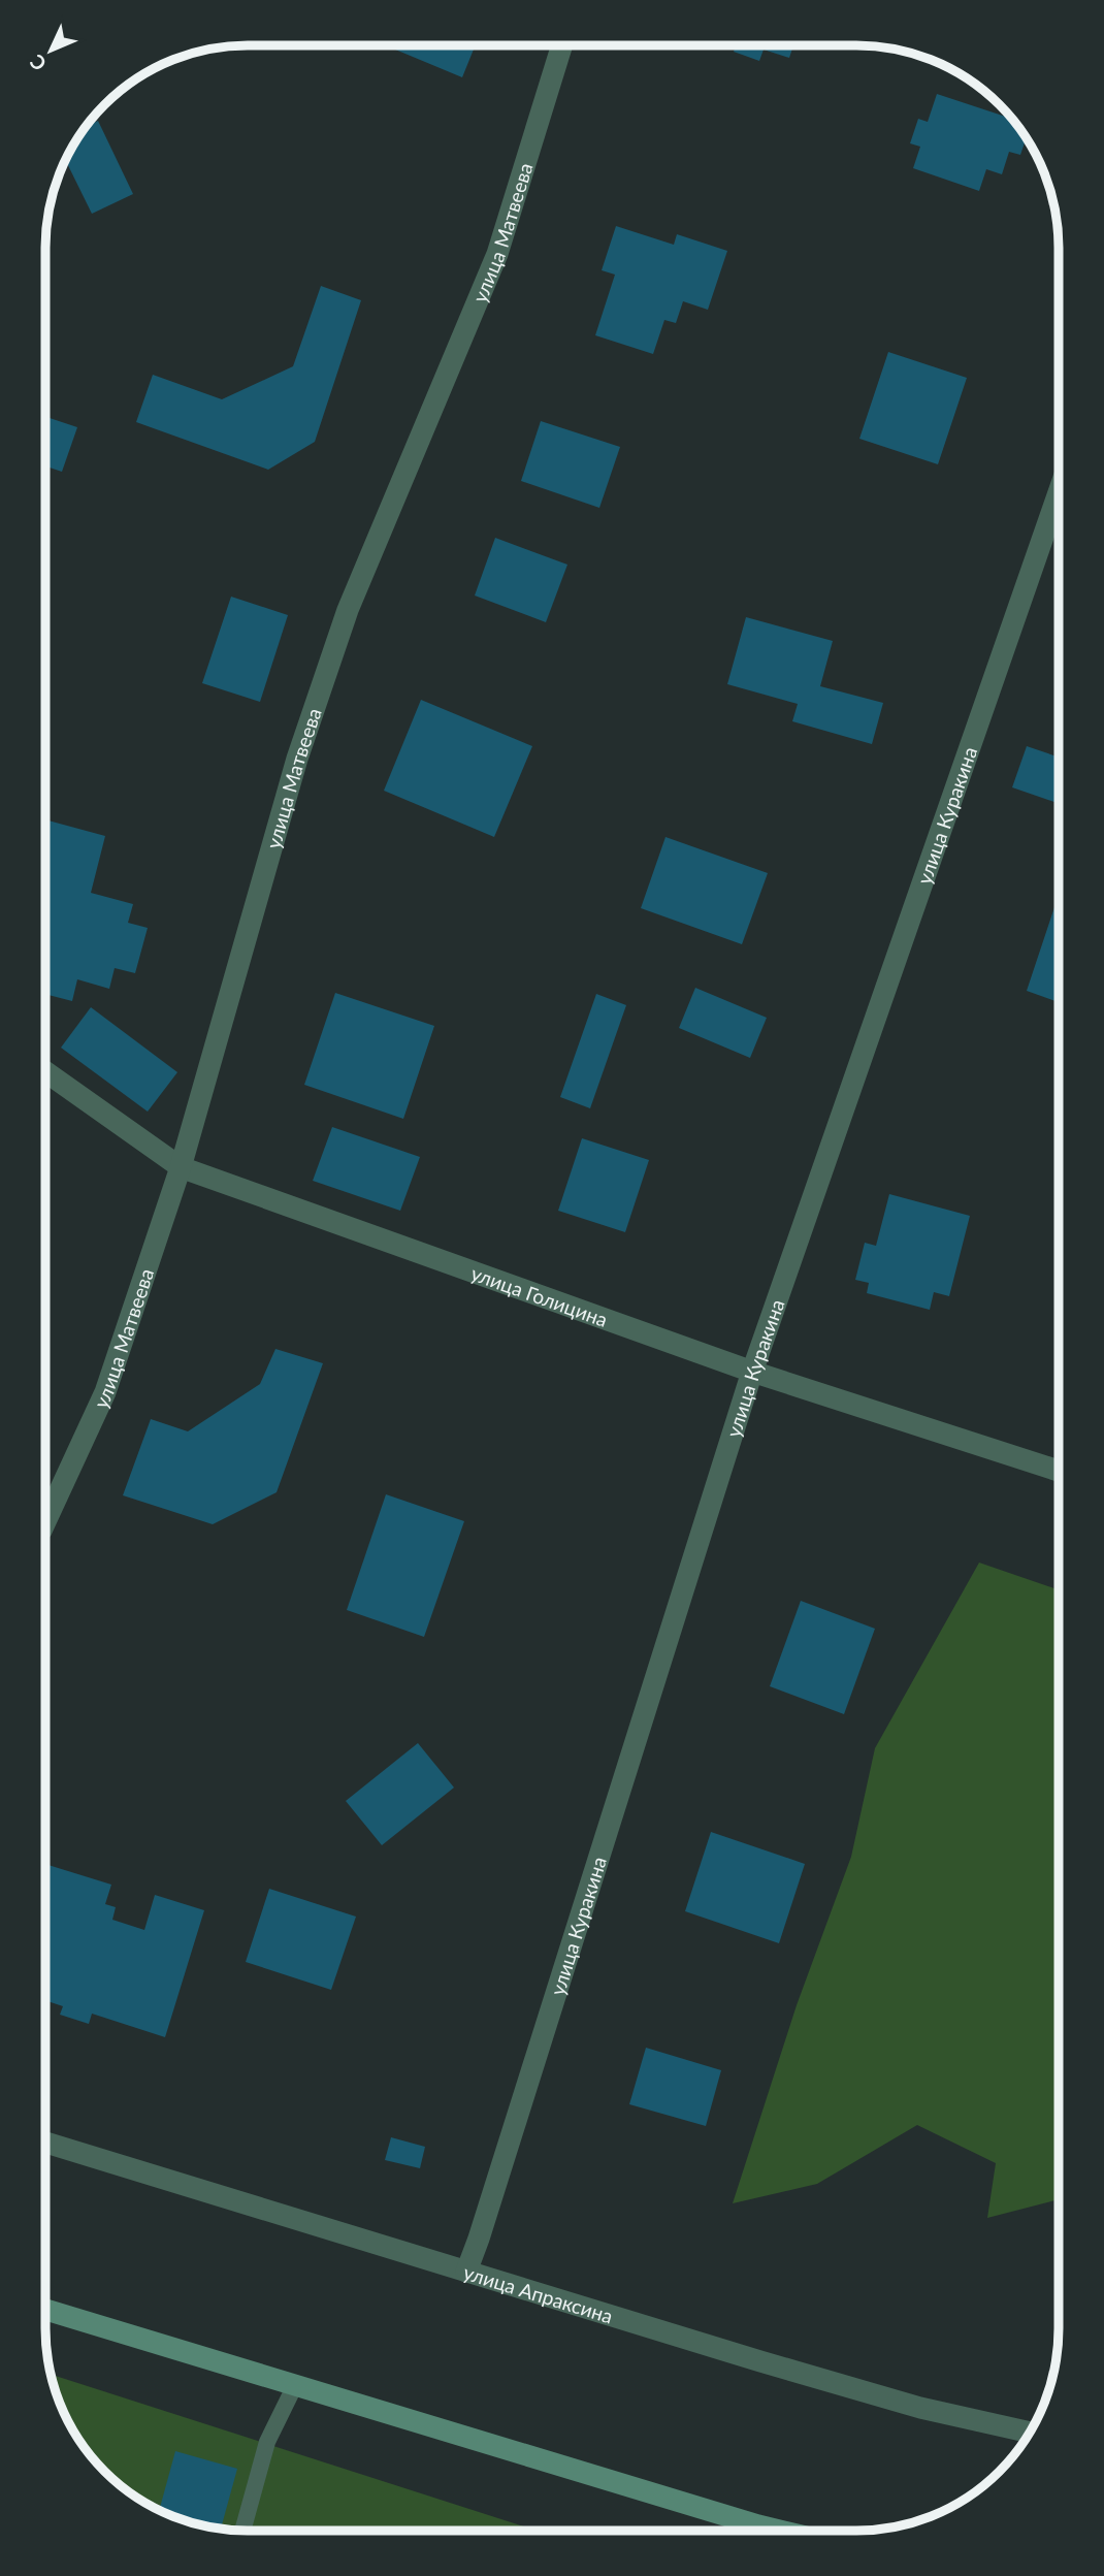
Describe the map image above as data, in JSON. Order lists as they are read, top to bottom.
{
  "streets": {
    "street": [
      "улица Матвеева",
      "улица Куракина",
      "улица Голицина",
      "улица Апраксина"
    ]
  },
  "crossings": [
    ["улица Матвеева", "улица Голицина"],
    ["улица Куракина", "улица Голицина"],
    ["улица Куракина", "улица Апраксина"]
  ],
  "north": "bottom left"
}
